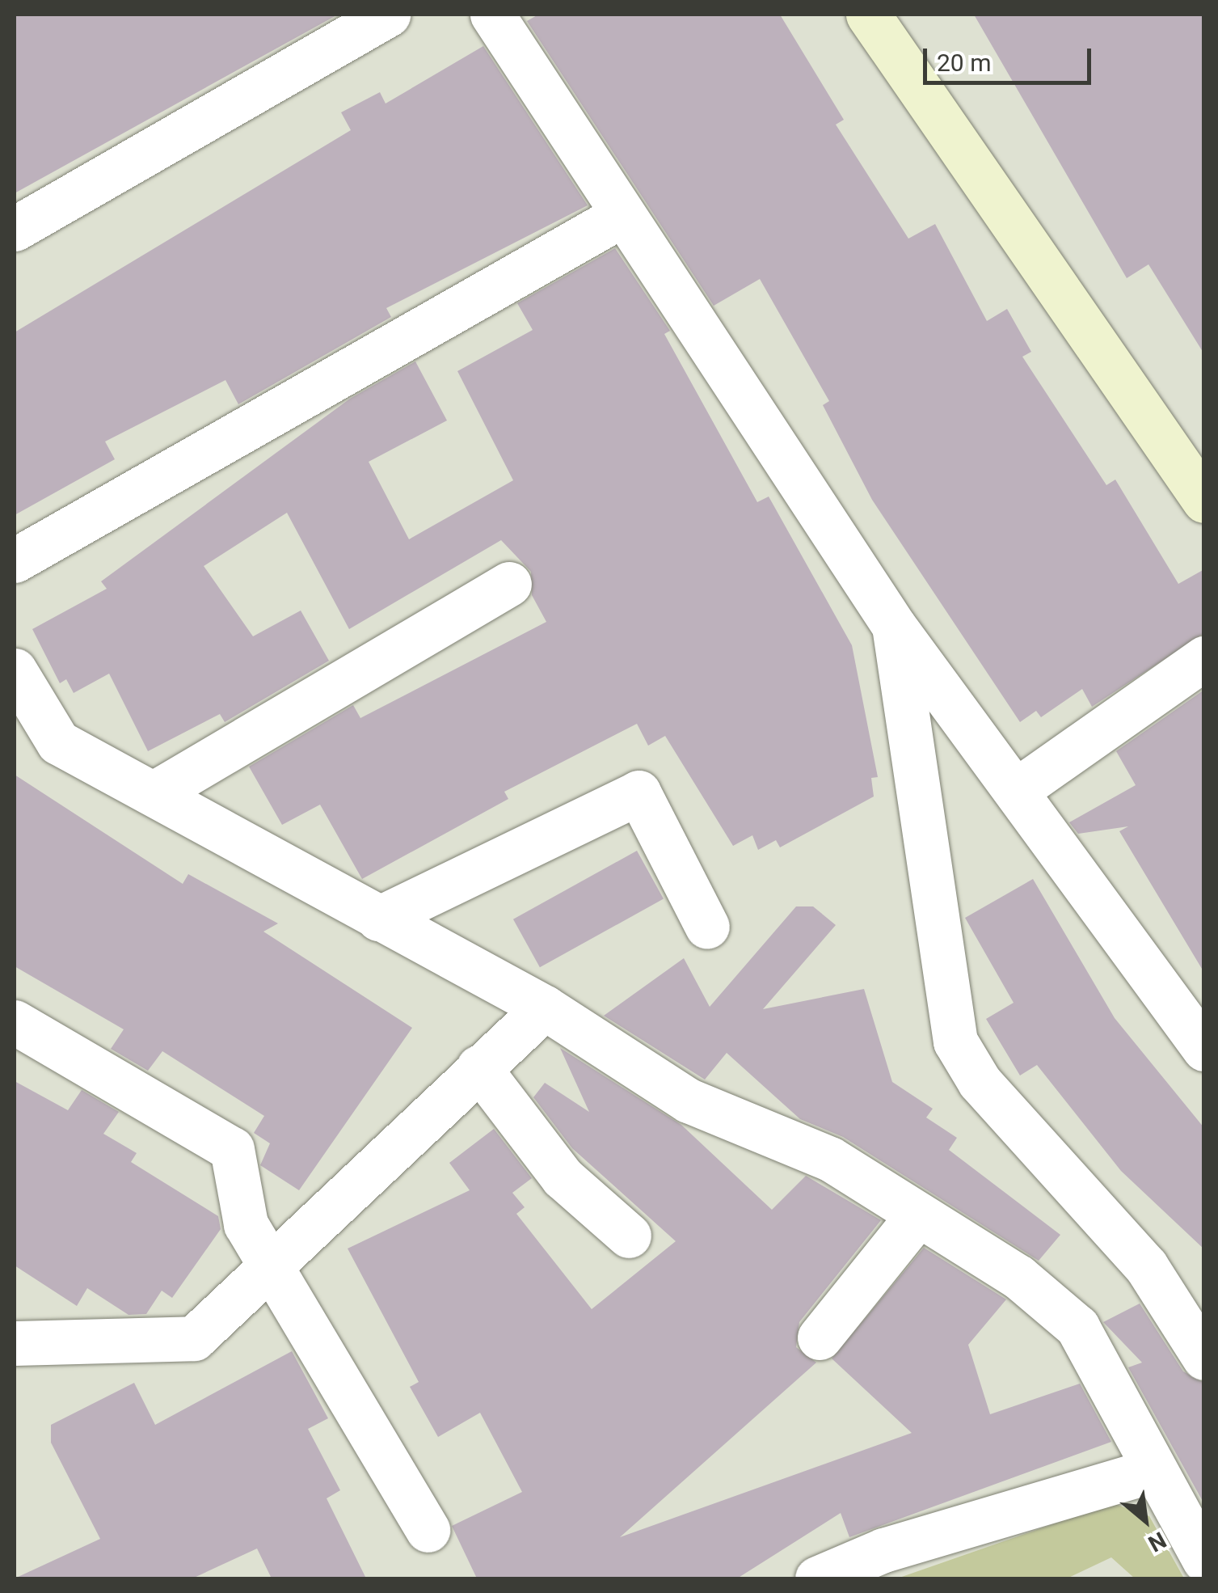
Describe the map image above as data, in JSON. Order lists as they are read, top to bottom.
{
  "scale_bar": "20 m",
  "north": "bottom right"
}
